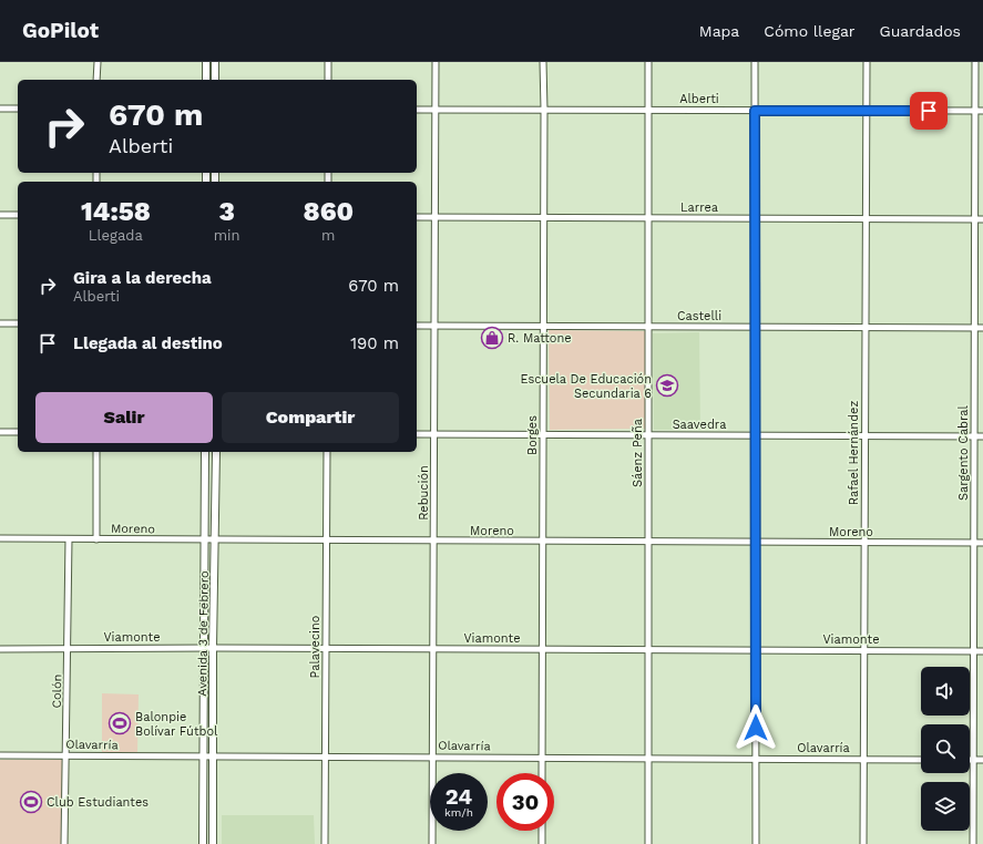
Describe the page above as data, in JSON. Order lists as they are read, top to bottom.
{
  "streets": {
    "street": [
      "Alberti",
      "Larrea",
      "Castelli",
      "Saavedra",
      "Borges",
      "Sáenz Peña",
      "Rafael Hernández",
      "Sargento Cabral",
      "Rebución",
      "Moreno",
      "Avenida 3 de Febrero",
      "Viamonte",
      "Palavecino",
      "Colón",
      "Olavarría"
    ]
  },
  "crossings": [
    ["Alberti", "Borges"],
    ["Alberti", "Sáenz Peña"],
    ["Alberti", "Rafael Hernández"],
    ["Alberti", "Sargento Cabral"],
    ["Alberti", "Rebución"],
    ["Larrea", "Borges"],
    ["Larrea", "Sáenz Peña"],
    ["Larrea", "Rafael Hernández"],
    ["Larrea", "Sargento Cabral"],
    ["Larrea", "Rebución"],
    ["Castelli", "Borges"],
    ["Castelli", "Sáenz Peña"],
    ["Castelli", "Rafael Hernández"],
    ["Castelli", "Sargento Cabral"],
    ["Castelli", "Rebución"],
    ["Saavedra", "Borges"],
    ["Saavedra", "Sáenz Peña"],
    ["Saavedra", "Rafael Hernández"],
    ["Saavedra", "Sargento Cabral"],
    ["Saavedra", "Rebución"],
    ["Borges", "Moreno"],
    ["Borges", "Viamonte"],
    ["Borges", "Olavarría"],
    ["Sáenz Peña", "Moreno"],
    ["Sáenz Peña", "Viamonte"],
    ["Sáenz Peña", "Olavarría"],
    ["Rafael Hernández", "Moreno"],
    ["Rafael Hernández", "Viamonte"],
    ["Rafael Hernández", "Olavarría"],
    ["Sargento Cabral", "Moreno"],
    ["Sargento Cabral", "Viamonte"],
    ["Rebución", "Moreno"],
    ["Rebución", "Viamonte"],
    ["Rebución", "Olavarría"],
    ["Moreno", "Avenida 3 de Febrero"],
    ["Moreno", "Palavecino"],
    ["Moreno", "Colón"],
    ["Avenida 3 de Febrero", "Viamonte"],
    ["Avenida 3 de Febrero", "Olavarría"],
    ["Viamonte", "Palavecino"],
    ["Viamonte", "Colón"],
    ["Palavecino", "Olavarría"],
    ["Colón", "Olavarría"]
  ],
  "places": {
    "shop": ["R. Mattone"],
    "school or university": ["Escuela De Educación Secundaria 6"],
    "sports": ["Balonpie Bolívar Fútbol", "Club Estudiantes"]
  },
  "page": {
    "header": "GoPilot",
    "nav": ["Mapa", "Cómo llegar", "Guardados"],
    "turn": ["670 m", "Alberti"],
    "eta": [
      "14:58",
      "Llegada",
      "3",
      "min",
      "860",
      "m"
    ],
    "list": [
      {
        "name": "Gira a la derecha",
        "note": "Alberti",
        "value": "670 m"
      },
      {
        "name": "Llegada al destino",
        "value": "190 m"
      }
    ],
    "buttons": ["Salir", "Compartir"],
    "speed": "24 km/h",
    "limit": "30"
  }
}
